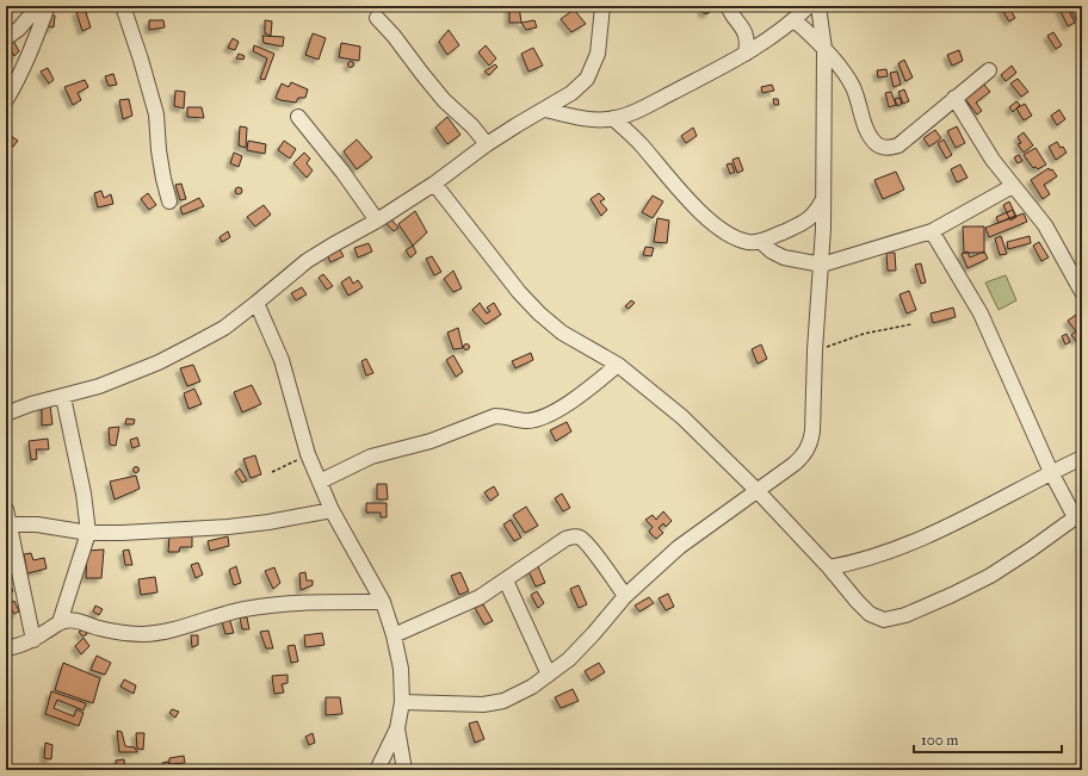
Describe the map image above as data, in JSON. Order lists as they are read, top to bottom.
{
  "scale_bar": "100 m"
}
